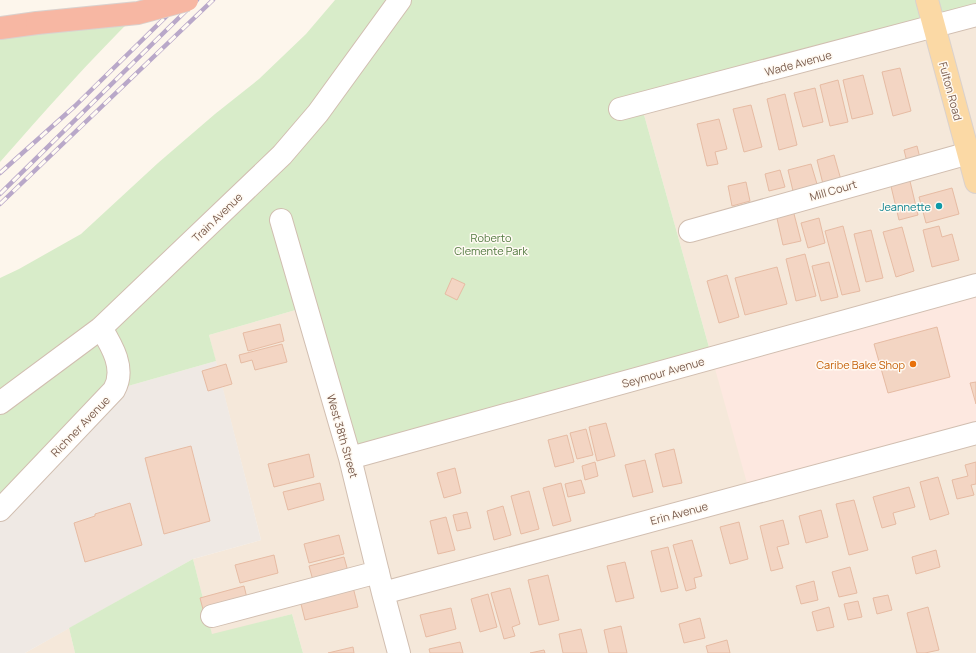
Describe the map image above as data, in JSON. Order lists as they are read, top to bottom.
{
  "streets": {
    "main road": ["Fulton Road"],
    "street": [
      "Wade Avenue",
      "Mill Court",
      "Train Avenue",
      "Seymour Avenue",
      "Richner Avenue",
      "West 38th Street",
      "Erin Avenue"
    ]
  },
  "crossings": [
    ["Wade Avenue", "Fulton Road"],
    ["Fulton Road", "Mill Court"],
    ["Train Avenue", "Richner Avenue"],
    ["Seymour Avenue", "West 38th Street"],
    ["West 38th Street", "Erin Avenue"]
  ],
  "parks": ["Roberto Clemente Park"],
  "places": ["Jeannette", "Caribe Bake Shop"]
}
